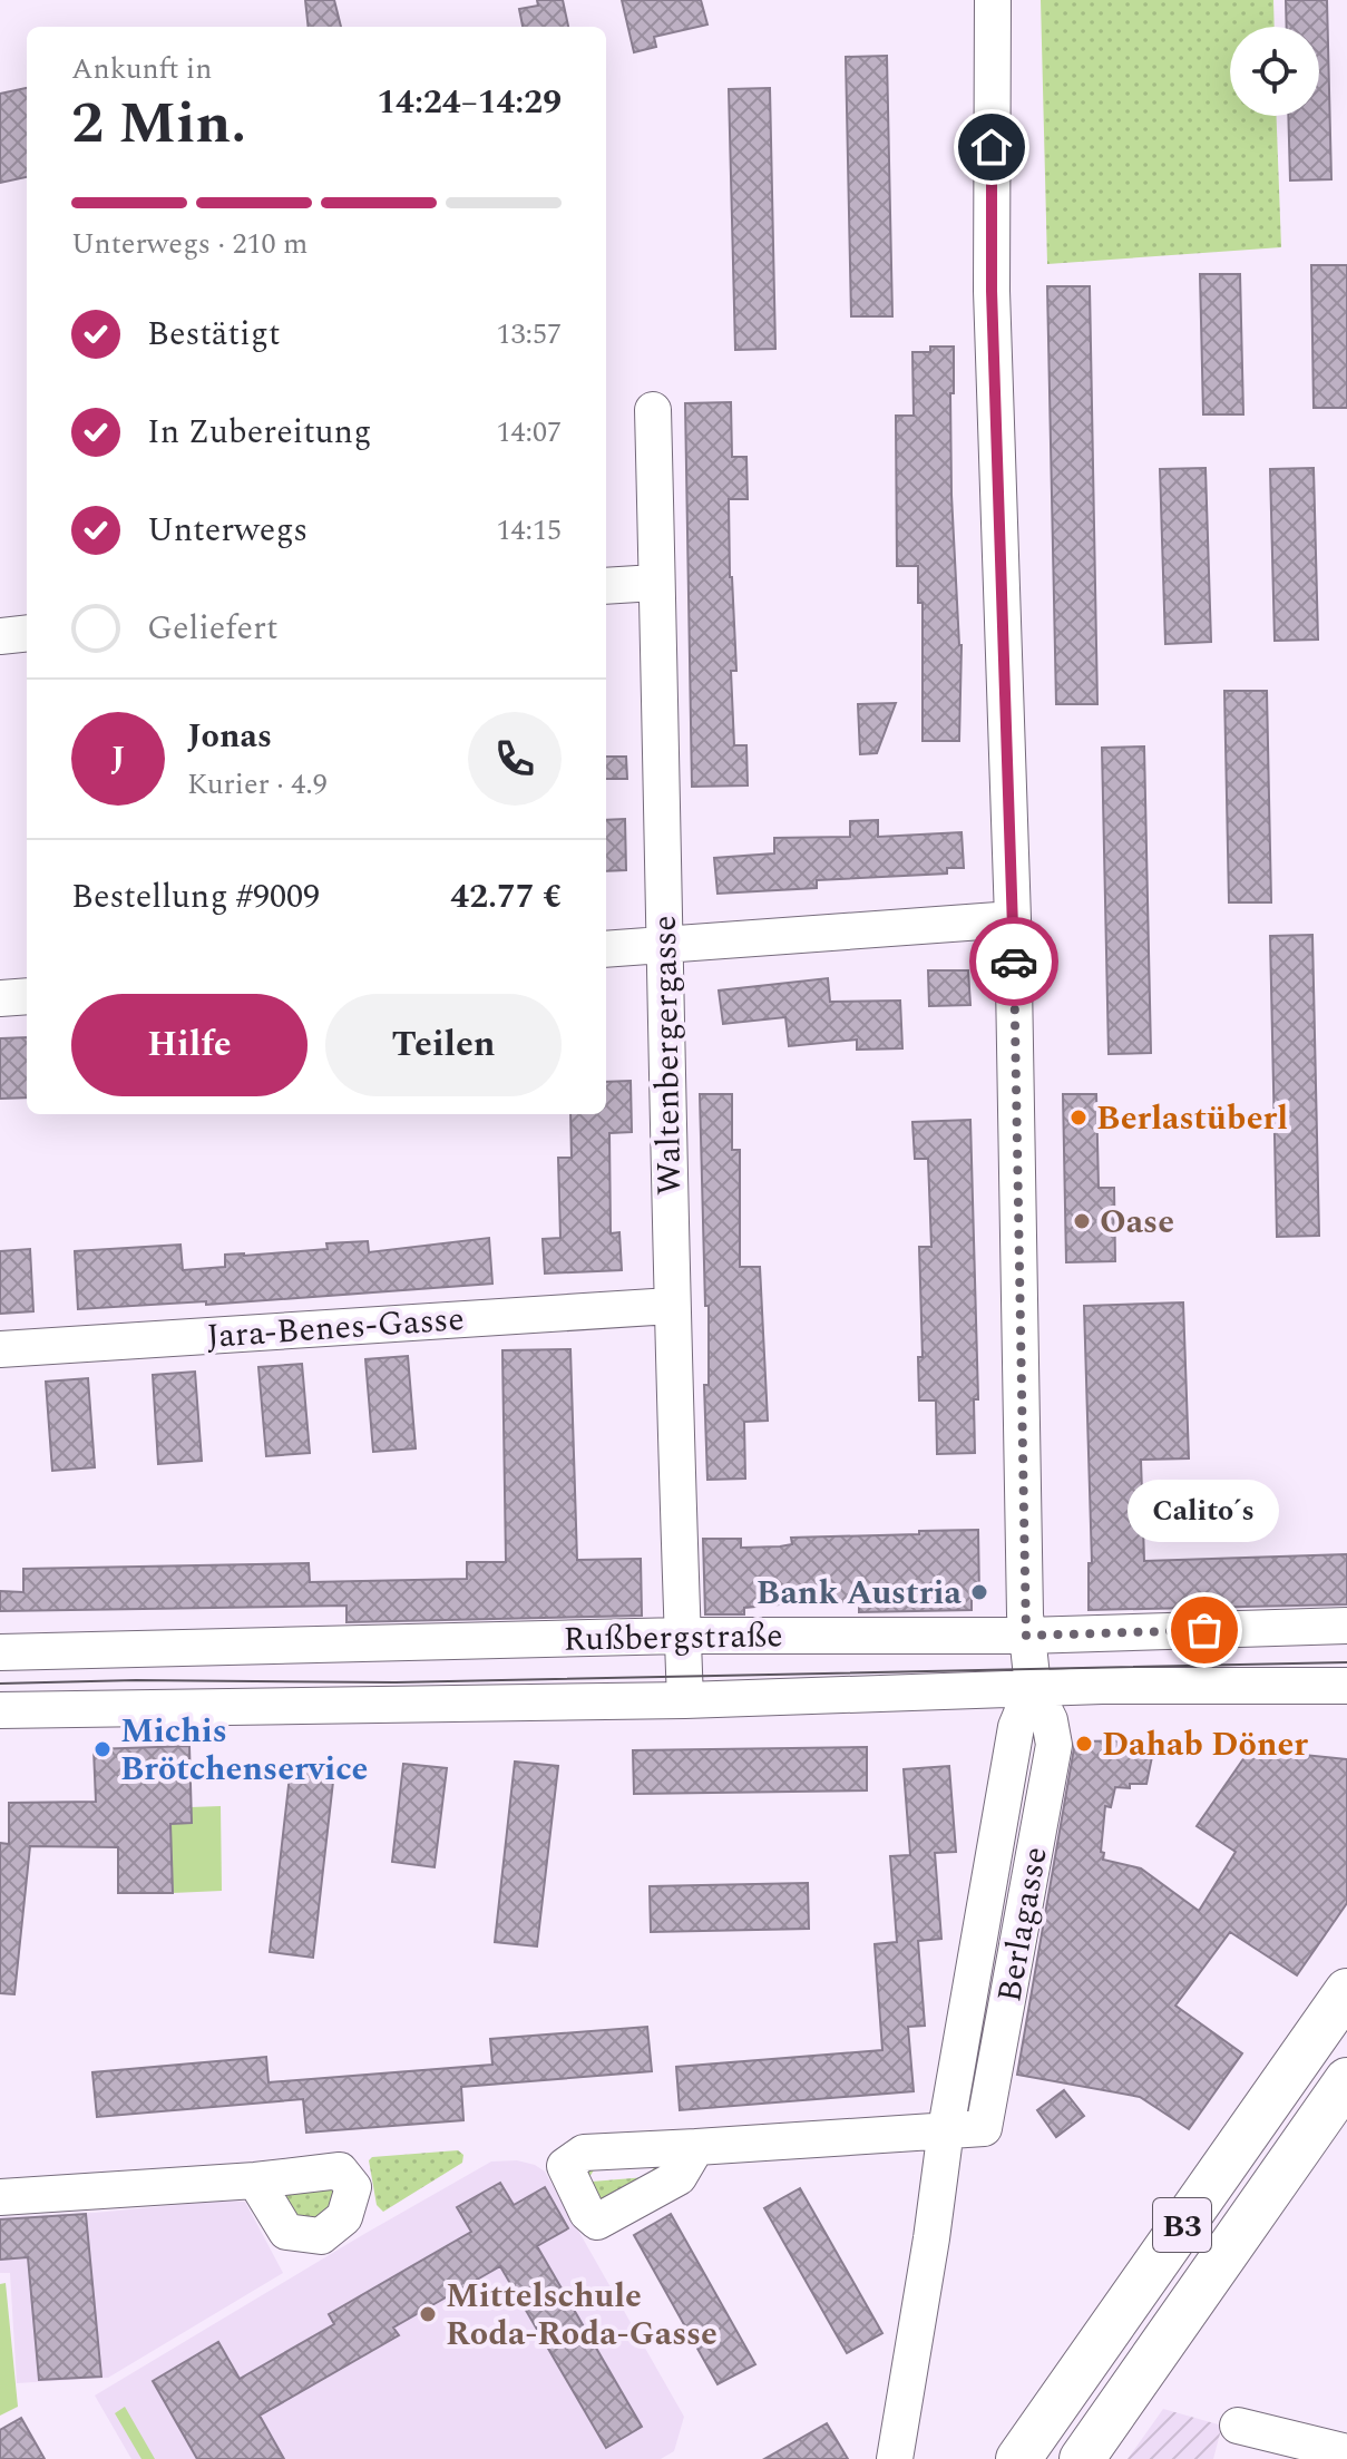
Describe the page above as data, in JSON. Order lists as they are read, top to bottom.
{
  "streets": {
    "main road": ["B3"],
    "street": [
      "Waltenbergergasse",
      "Jara-Benes-Gasse",
      "Rußbergstraße",
      "Berlagasse"
    ]
  },
  "crossings": [
    ["Waltenbergergasse", "Jara-Benes-Gasse"],
    ["Waltenbergergasse", "Rußbergstraße"],
    ["Rußbergstraße", "Berlagasse"]
  ],
  "places": [
    "Berlastüberl",
    "Oase",
    "Bank Austria",
    "Calito´s",
    "Dahab Döner",
    "Michis Brötchenservice",
    "Mittelschule Roda-Roda-Gasse"
  ],
  "page": {
    "heading": ["2 Min.", "Ankunft in", "14:24–14:29"],
    "panel": [
      "Jonas",
      "Kurier · 4.9",
      "Bestellung #9009",
      "42.77 €"
    ],
    "bar": "Unterwegs · 210 m",
    "list": [
      ["Bestätigt", "13:57"],
      ["In Zubereitung", "14:07"],
      ["Unterwegs", "14:15"],
      "Geliefert"
    ],
    "round": "J",
    "buttons": ["Hilfe", "Teilen"],
    "bubble": "Calito´s"
  }
}
